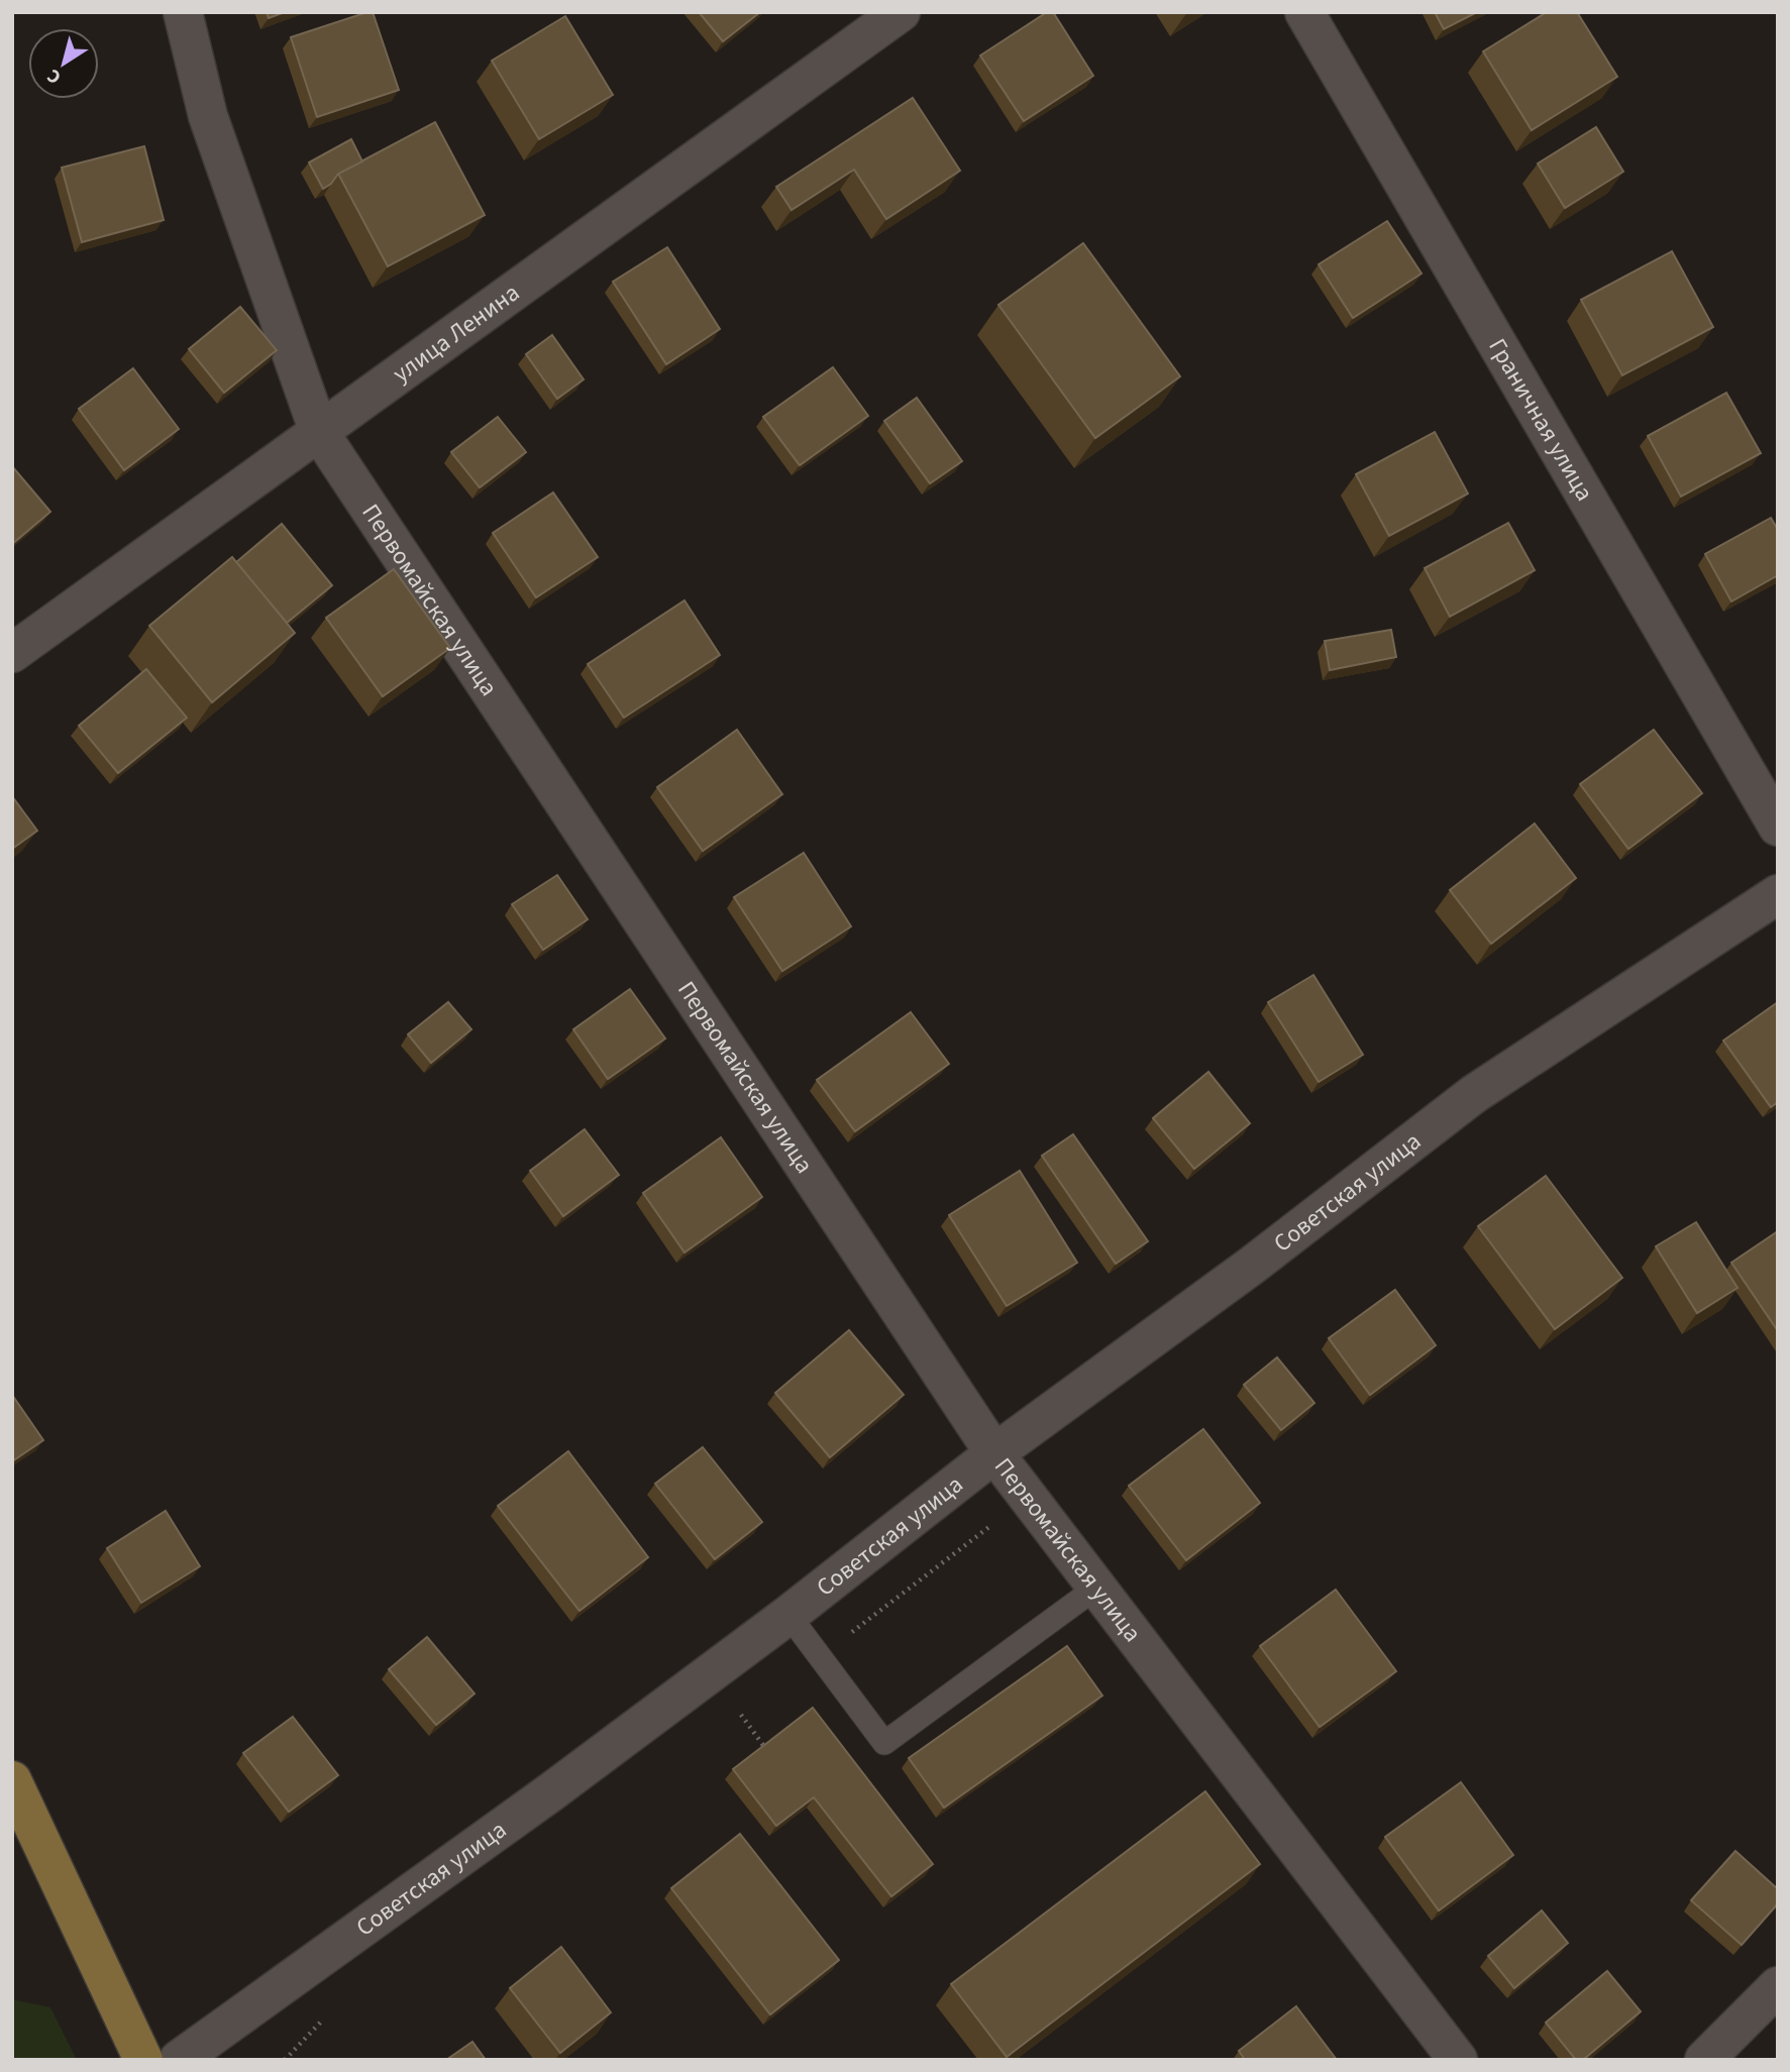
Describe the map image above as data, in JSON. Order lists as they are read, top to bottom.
{
  "streets": {
    "street": [
      "улица Ленина",
      "Граничная улица",
      "Первомайская улица",
      "Советская улица"
    ]
  },
  "crossings": [
    ["улица Ленина", "Первомайская улица"],
    ["Первомайская улица", "Советская улица"]
  ],
  "north": "bottom left"
}
